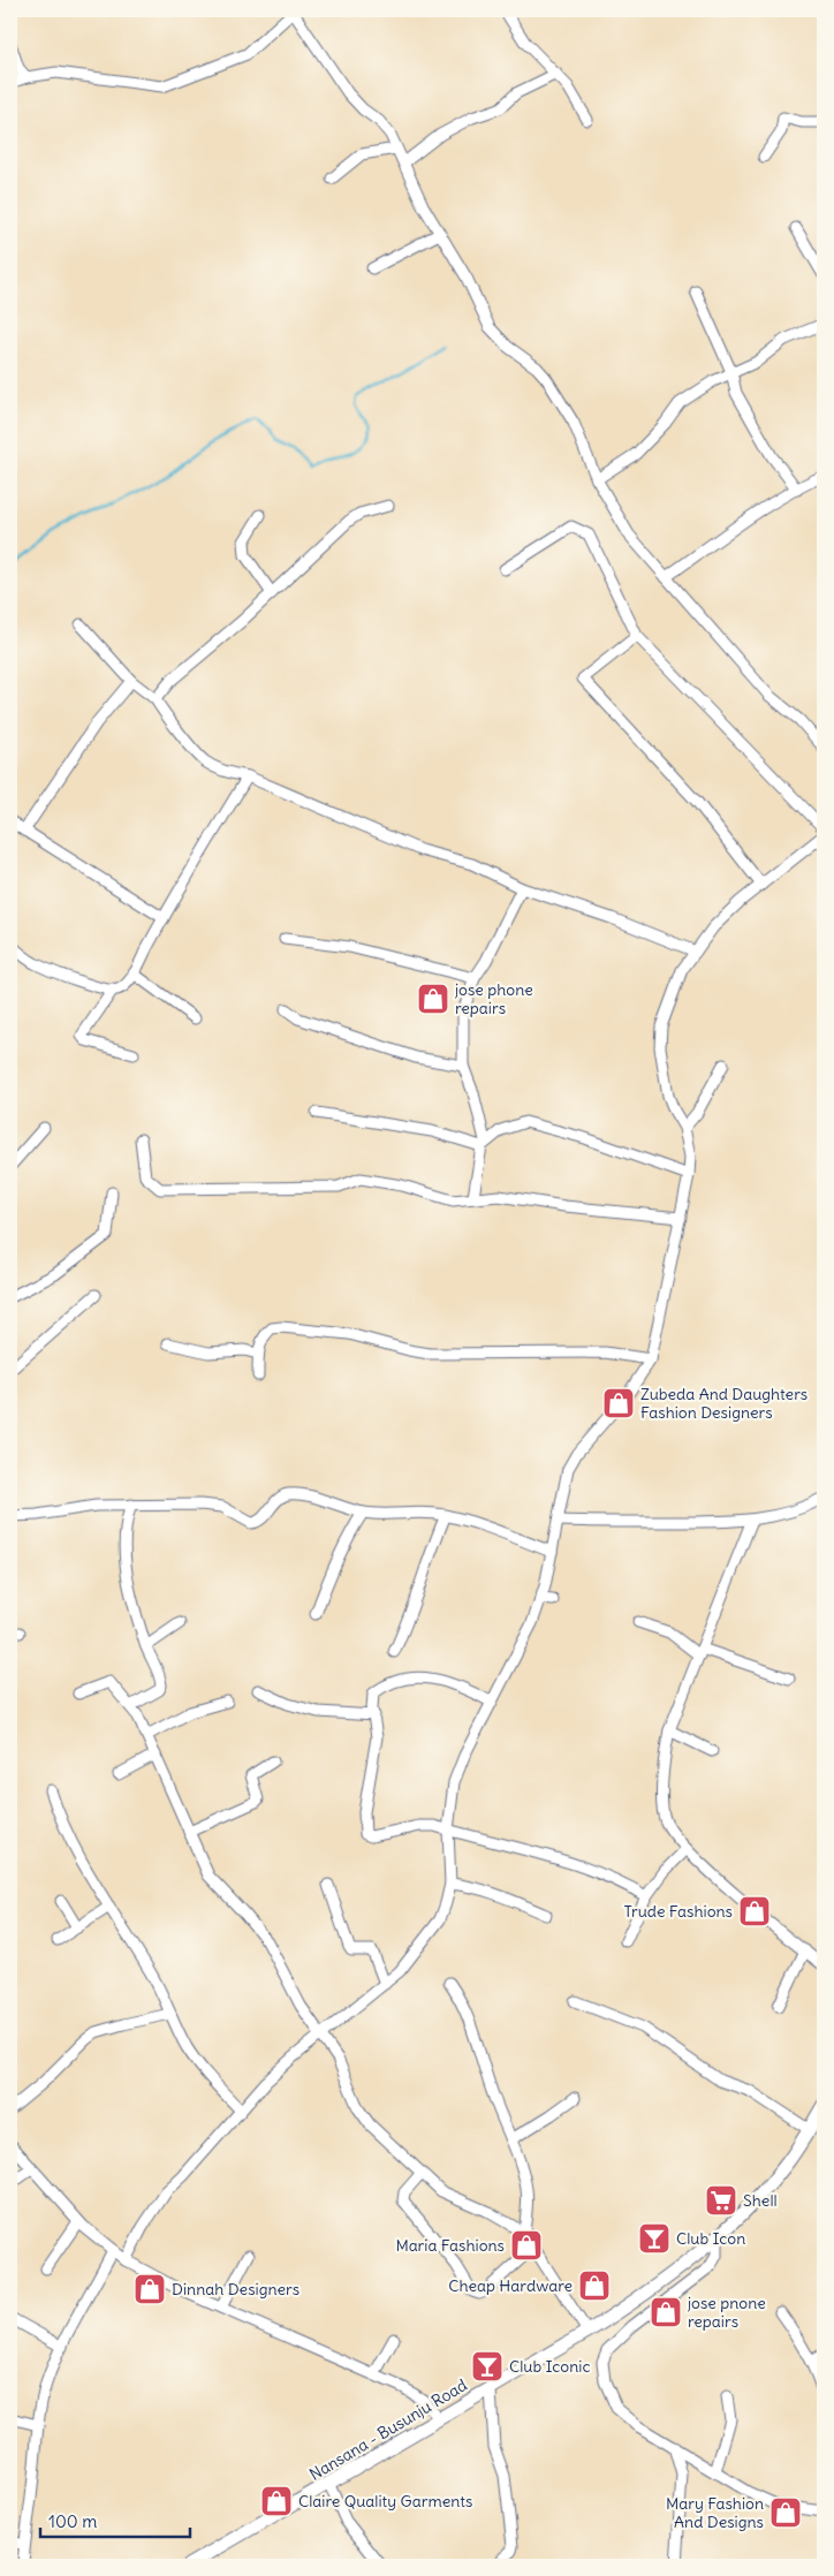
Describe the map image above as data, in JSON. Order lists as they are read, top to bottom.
{
  "streets": {
    "main road": ["Nansana - Busunju Road"]
  },
  "places": {
    "shop": [
      "jose phone repairs",
      "Zubeda And Daughters Fashion Designers",
      "Trude Fashions",
      "Maria Fashions",
      "Cheap Hardware",
      "Dinnah Designers",
      "jose pnone repairs",
      "Claire Quality Garments",
      "Mary Fashion And Designs"
    ],
    "supermarket": ["Shell"],
    "bar": ["Club Icon", "Club Iconic"]
  },
  "scale_bar": "100 m"
}
